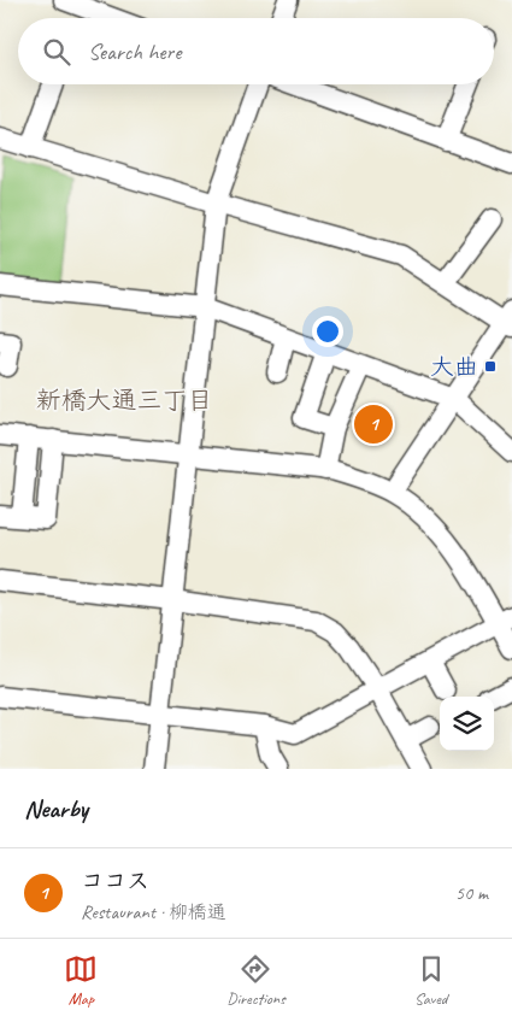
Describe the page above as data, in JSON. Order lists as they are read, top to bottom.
{
  "districts": ["新橋大通三丁目"],
  "places": {
    "transit": ["大曲"]
  },
  "page": {
    "search": "Search here",
    "pins": "1",
    "heading": "Nearby",
    "list": [
      {
        "mark": "1",
        "name": "ココス",
        "note": "Restaurant · 柳橋通",
        "value": "50 m"
      }
    ],
    "nav": ["Map", "Directions", "Saved"]
  }
}
